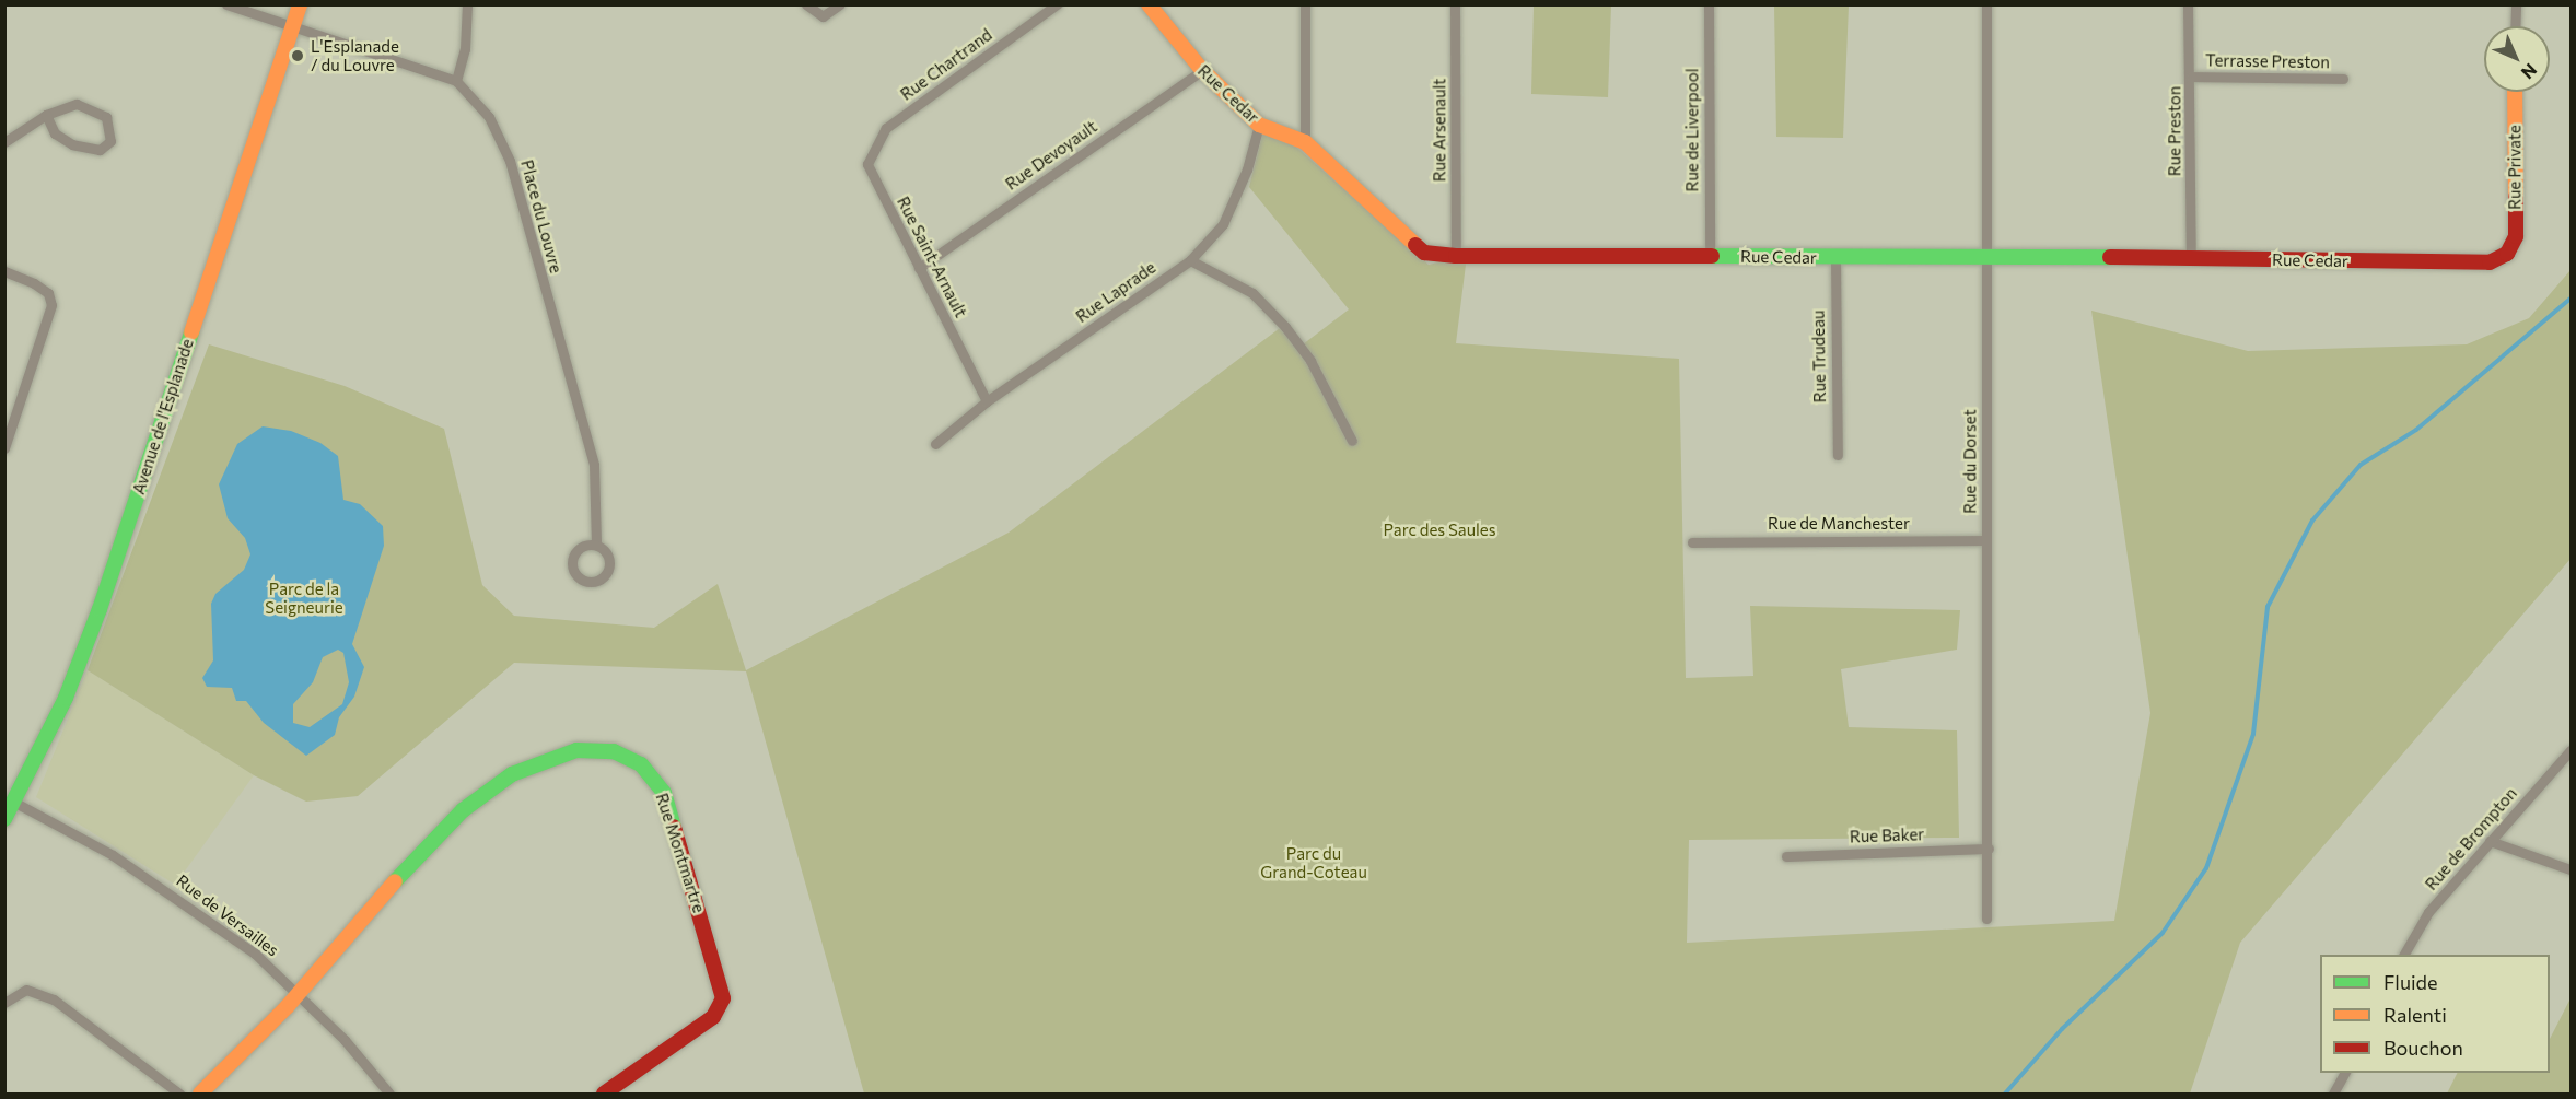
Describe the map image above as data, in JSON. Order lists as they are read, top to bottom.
{
  "streets": {
    "street": [
      "Terrasse Preston",
      "Rue Chartrand",
      "Rue Cedar",
      "Rue Arsenault",
      "Rue de Liverpool",
      "Rue Preston",
      "Rue Devoyault",
      "Rue Private",
      "Place du Louvre",
      "Rue Saint-Arnault",
      "Rue Laprade",
      "Rue Trudeau",
      "Avenue de l'Esplanade",
      "Rue du Dorset",
      "Rue de Manchester",
      "Rue Baker",
      "Rue de Brompton",
      "Rue Montmartre",
      "Rue de Versailles"
    ]
  },
  "crossings": [
    ["Terrasse Preston", "Rue Preston"],
    ["Rue Chartrand", "Rue Saint-Arnault"],
    ["Rue Cedar", "Rue Arsenault"],
    ["Rue Cedar", "Rue de Liverpool"],
    ["Rue Cedar", "Rue Preston"],
    ["Rue Cedar", "Rue Devoyault"],
    ["Rue Cedar", "Rue Private"],
    ["Rue Cedar", "Rue Laprade"],
    ["Rue Cedar", "Rue Trudeau"],
    ["Rue Cedar", "Rue du Dorset"],
    ["Rue Devoyault", "Rue Saint-Arnault"],
    ["Place du Louvre", "Avenue de l'Esplanade"],
    ["Rue Saint-Arnault", "Rue Laprade"],
    ["Avenue de l'Esplanade", "Rue de Versailles"],
    ["Rue du Dorset", "Rue de Manchester"],
    ["Rue du Dorset", "Rue Baker"],
    ["Rue Montmartre", "Rue de Versailles"]
  ],
  "parks": ["Parc des Saules", "Parc de la Seigneurie", "Parc du Grand-Coteau"],
  "places": ["L'Esplanade / du Louvre"],
  "legend": ["Fluide", "Ralenti", "Bouchon"],
  "north": "bottom right"
}
